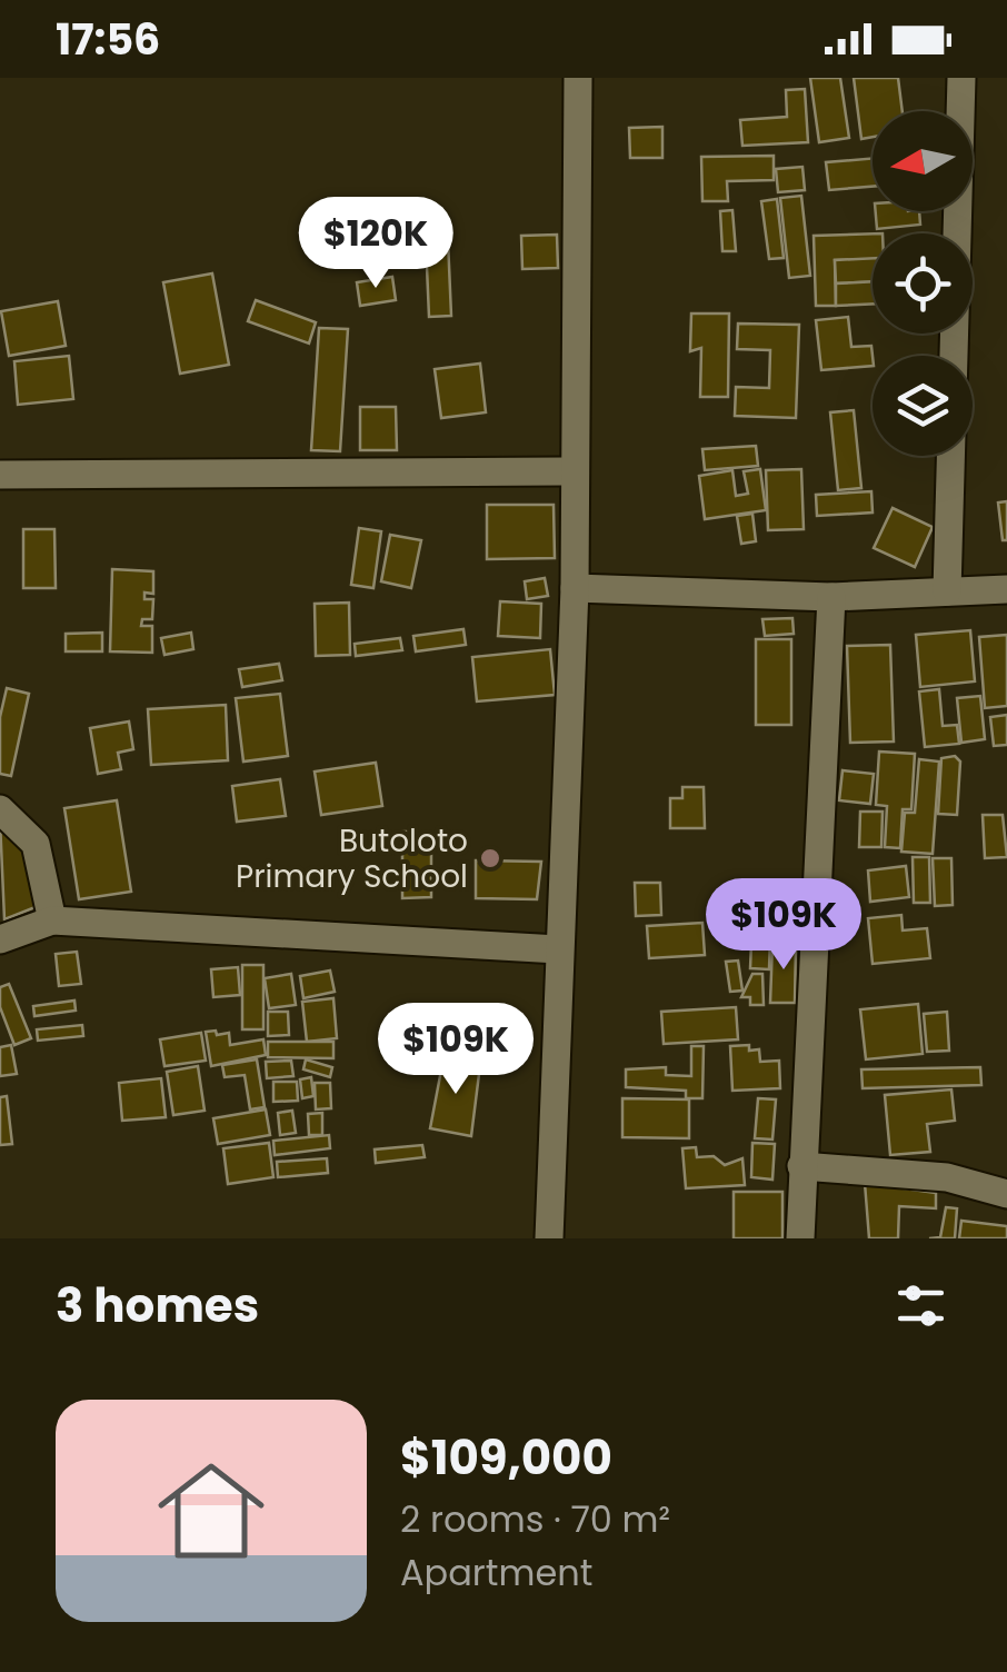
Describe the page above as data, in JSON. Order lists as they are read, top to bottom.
{
  "places": ["Butoloto Primary School"],
  "north": "left",
  "page": {
    "status": "17:56",
    "price": ["$120K", "$109K", "$109K"],
    "heading": "3 homes",
    "list": [
      {
        "name": "$109,000",
        "note": "2 rooms · 70 m² · Apartment"
      }
    ]
  }
}
